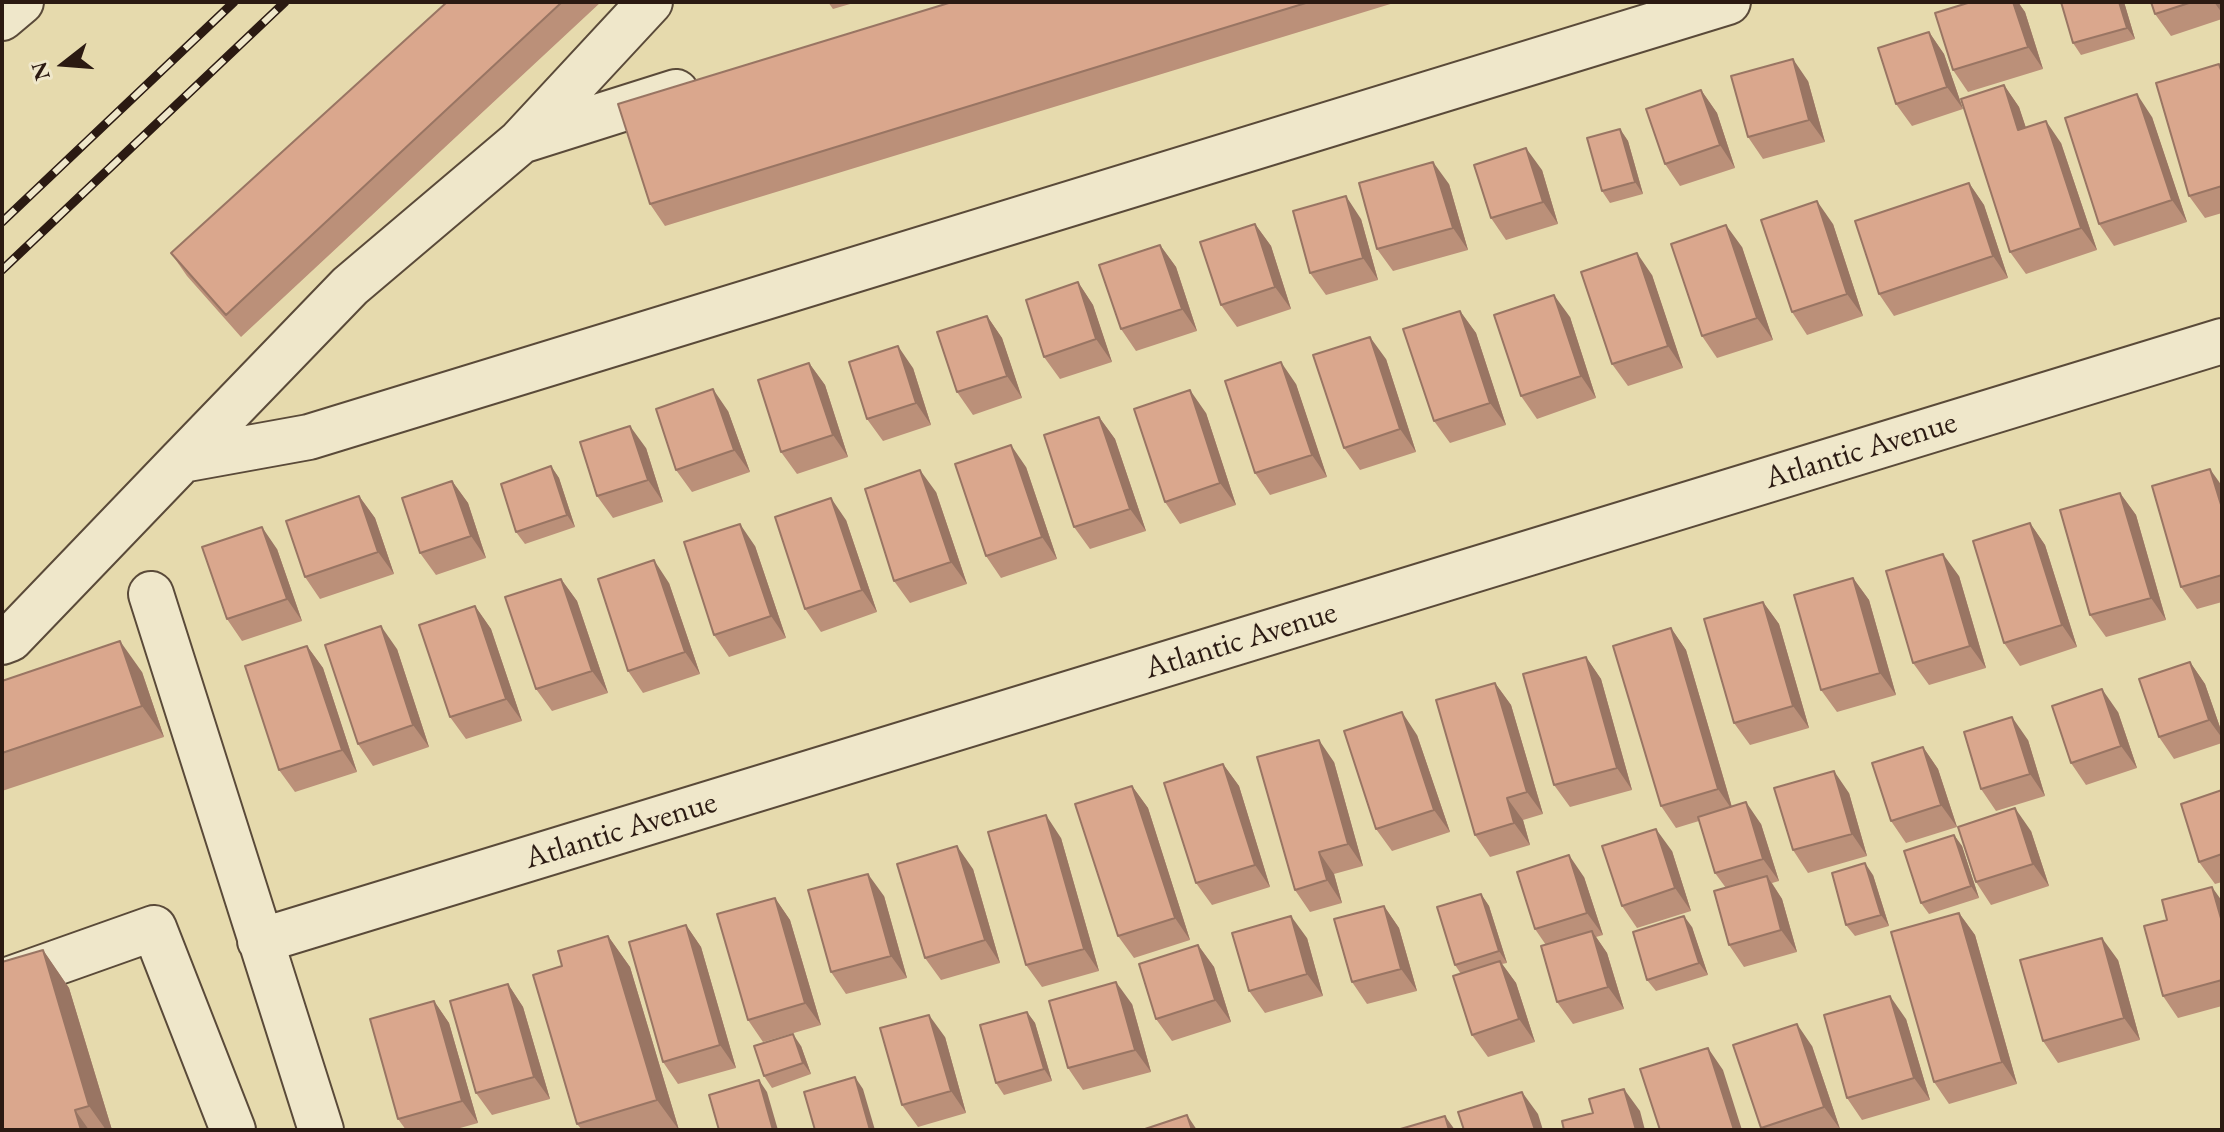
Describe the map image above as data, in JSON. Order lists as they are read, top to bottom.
{
  "streets": {
    "street": ["Atlantic Avenue"]
  },
  "north": "left"
}
